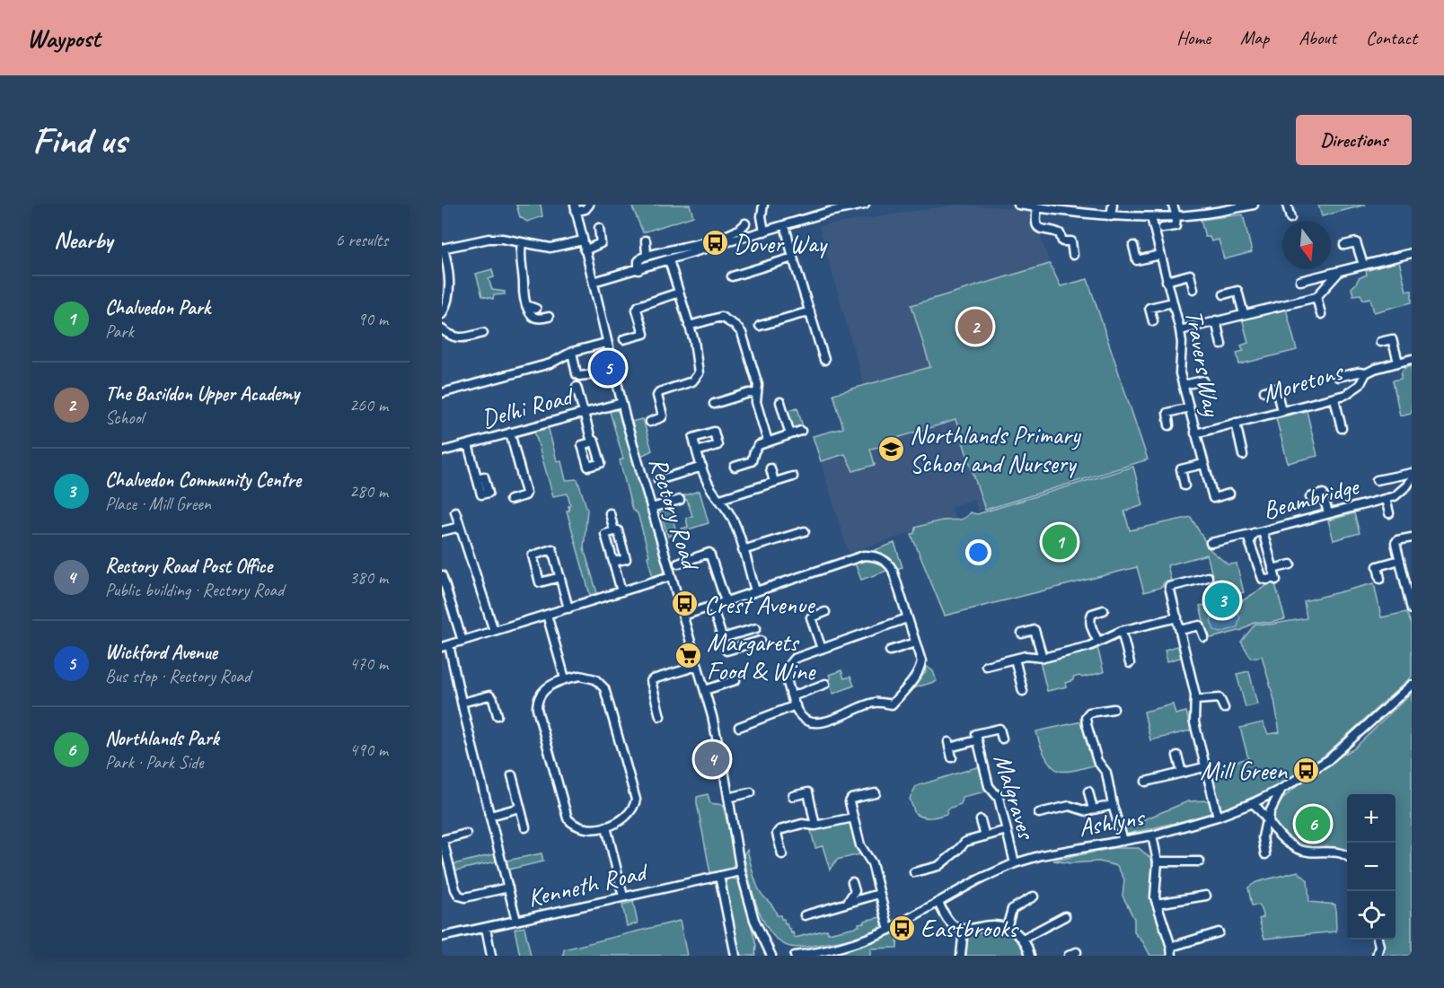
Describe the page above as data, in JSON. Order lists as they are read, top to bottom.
{
  "streets": {
    "street": [
      "Travers Way",
      "Moretons",
      "Delhi Road",
      "Beambridge",
      "Rectory Road",
      "Malgraves",
      "Ashlyns",
      "Kenneth Road"
    ]
  },
  "crossings": [
    ["Travers Way", "Moretons"],
    ["Delhi Road", "Rectory Road"],
    ["Rectory Road", "Kenneth Road"],
    ["Malgraves", "Ashlyns"]
  ],
  "places": {
    "bus stop": [
      "Dover Way",
      "Crest Avenue",
      "Mill Green",
      "Eastbrooks"
    ],
    "school or university": ["Northlands Primary School and Nursery"],
    "supermarket": ["Margarets Food & Wine"]
  },
  "north": "bottom",
  "page": {
    "header": "Waypost",
    "nav": [
      "Home",
      "Map",
      "About",
      "Contact"
    ],
    "buttons": "Directions",
    "title": "Find us",
    "heading": ["Nearby", "6 results"],
    "list": [
      {
        "mark": "1",
        "name": "Chalvedon Park",
        "note": "Park",
        "value": "90 m"
      },
      {
        "mark": "2",
        "name": "The Basildon Upper Academy",
        "note": "School",
        "value": "260 m"
      },
      {
        "mark": "3",
        "name": "Chalvedon Community Centre",
        "note": "Place · Mill Green",
        "value": "280 m"
      },
      {
        "mark": "4",
        "name": "Rectory Road Post Office",
        "note": "Public building · Rectory Road",
        "value": "380 m"
      },
      {
        "mark": "5",
        "name": "Wickford Avenue",
        "note": "Bus stop · Rectory Road",
        "value": "470 m"
      },
      {
        "mark": "6",
        "name": "Northlands Park",
        "note": "Park · Park Side",
        "value": "490 m"
      }
    ],
    "pins": [
      "2",
      "5",
      "1",
      "3",
      "4",
      "6"
    ],
    "map_buttons": ["+", "−"]
  }
}
